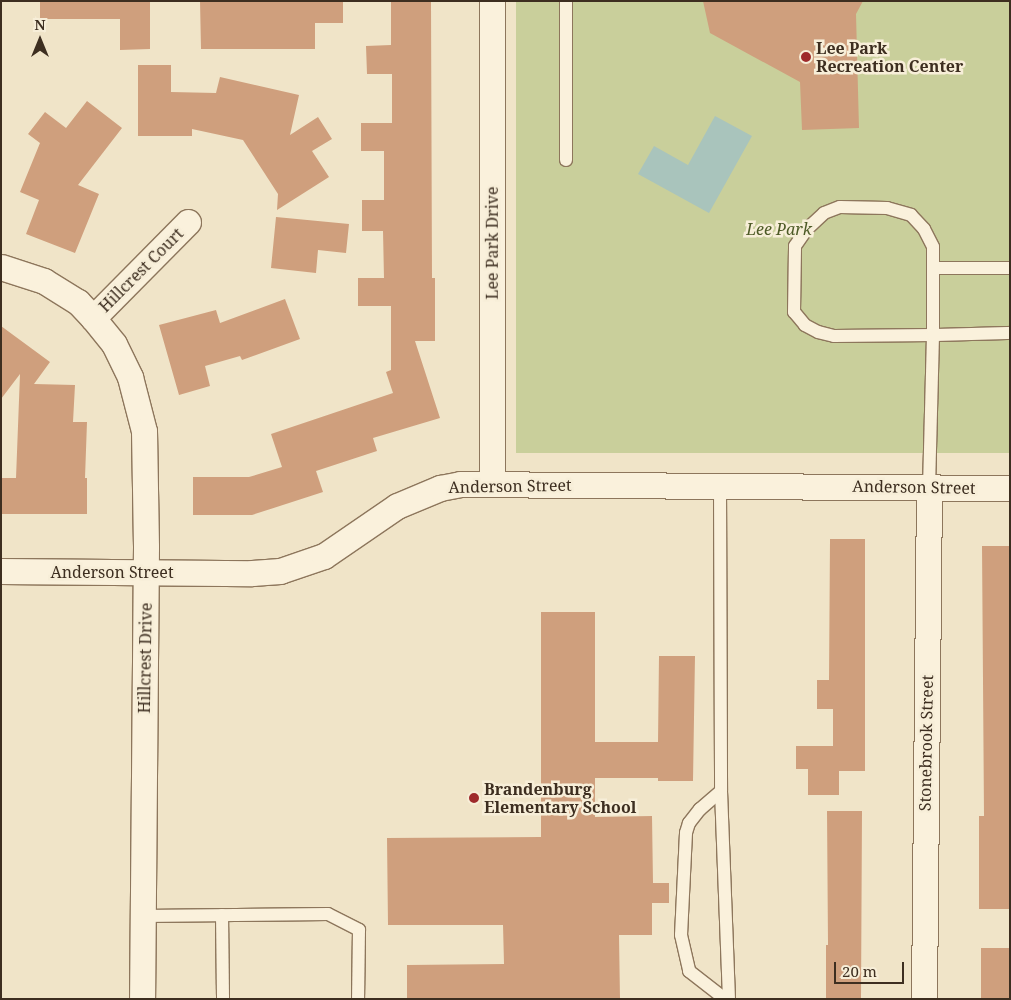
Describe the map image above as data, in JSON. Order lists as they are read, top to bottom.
{
  "streets": {
    "street": [
      "Lee Park Drive",
      "Hillcrest Court",
      "Anderson Street",
      "Hillcrest Drive",
      "Stonebrook Street"
    ]
  },
  "crossings": [
    ["Lee Park Drive", "Anderson Street"],
    ["Hillcrest Court", "Hillcrest Drive"],
    ["Anderson Street", "Hillcrest Drive"],
    ["Anderson Street", "Stonebrook Street"]
  ],
  "parks": ["Lee Park"],
  "places": ["Lee Park Recreation Center", "Brandenburg Elementary School"],
  "scale_bar": "20 m",
  "north": "top"
}
